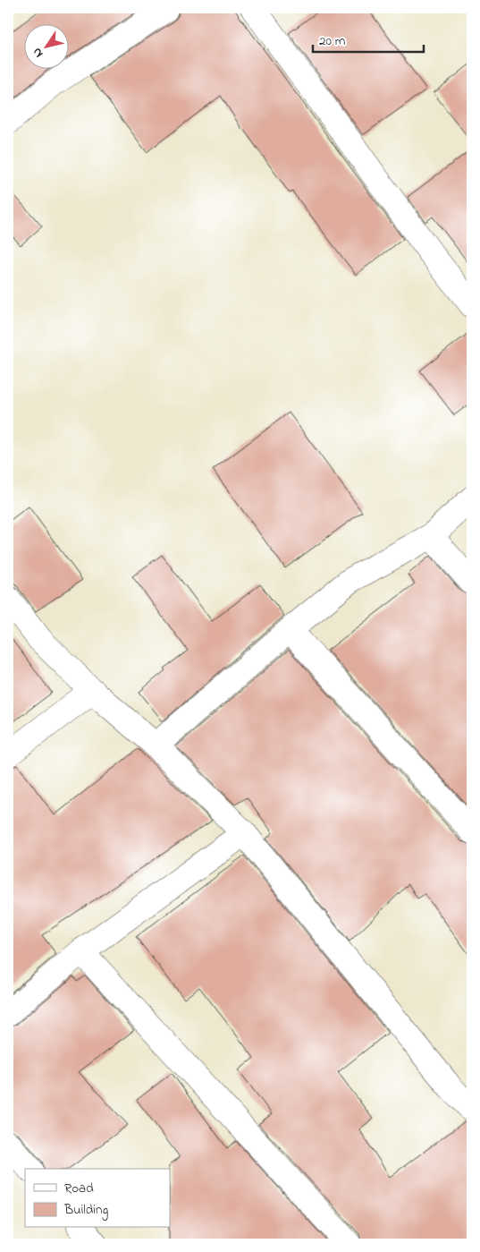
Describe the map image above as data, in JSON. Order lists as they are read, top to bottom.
{
  "legend": ["Road", "Building"],
  "scale_bar": "20 m",
  "north": "bottom left"
}
